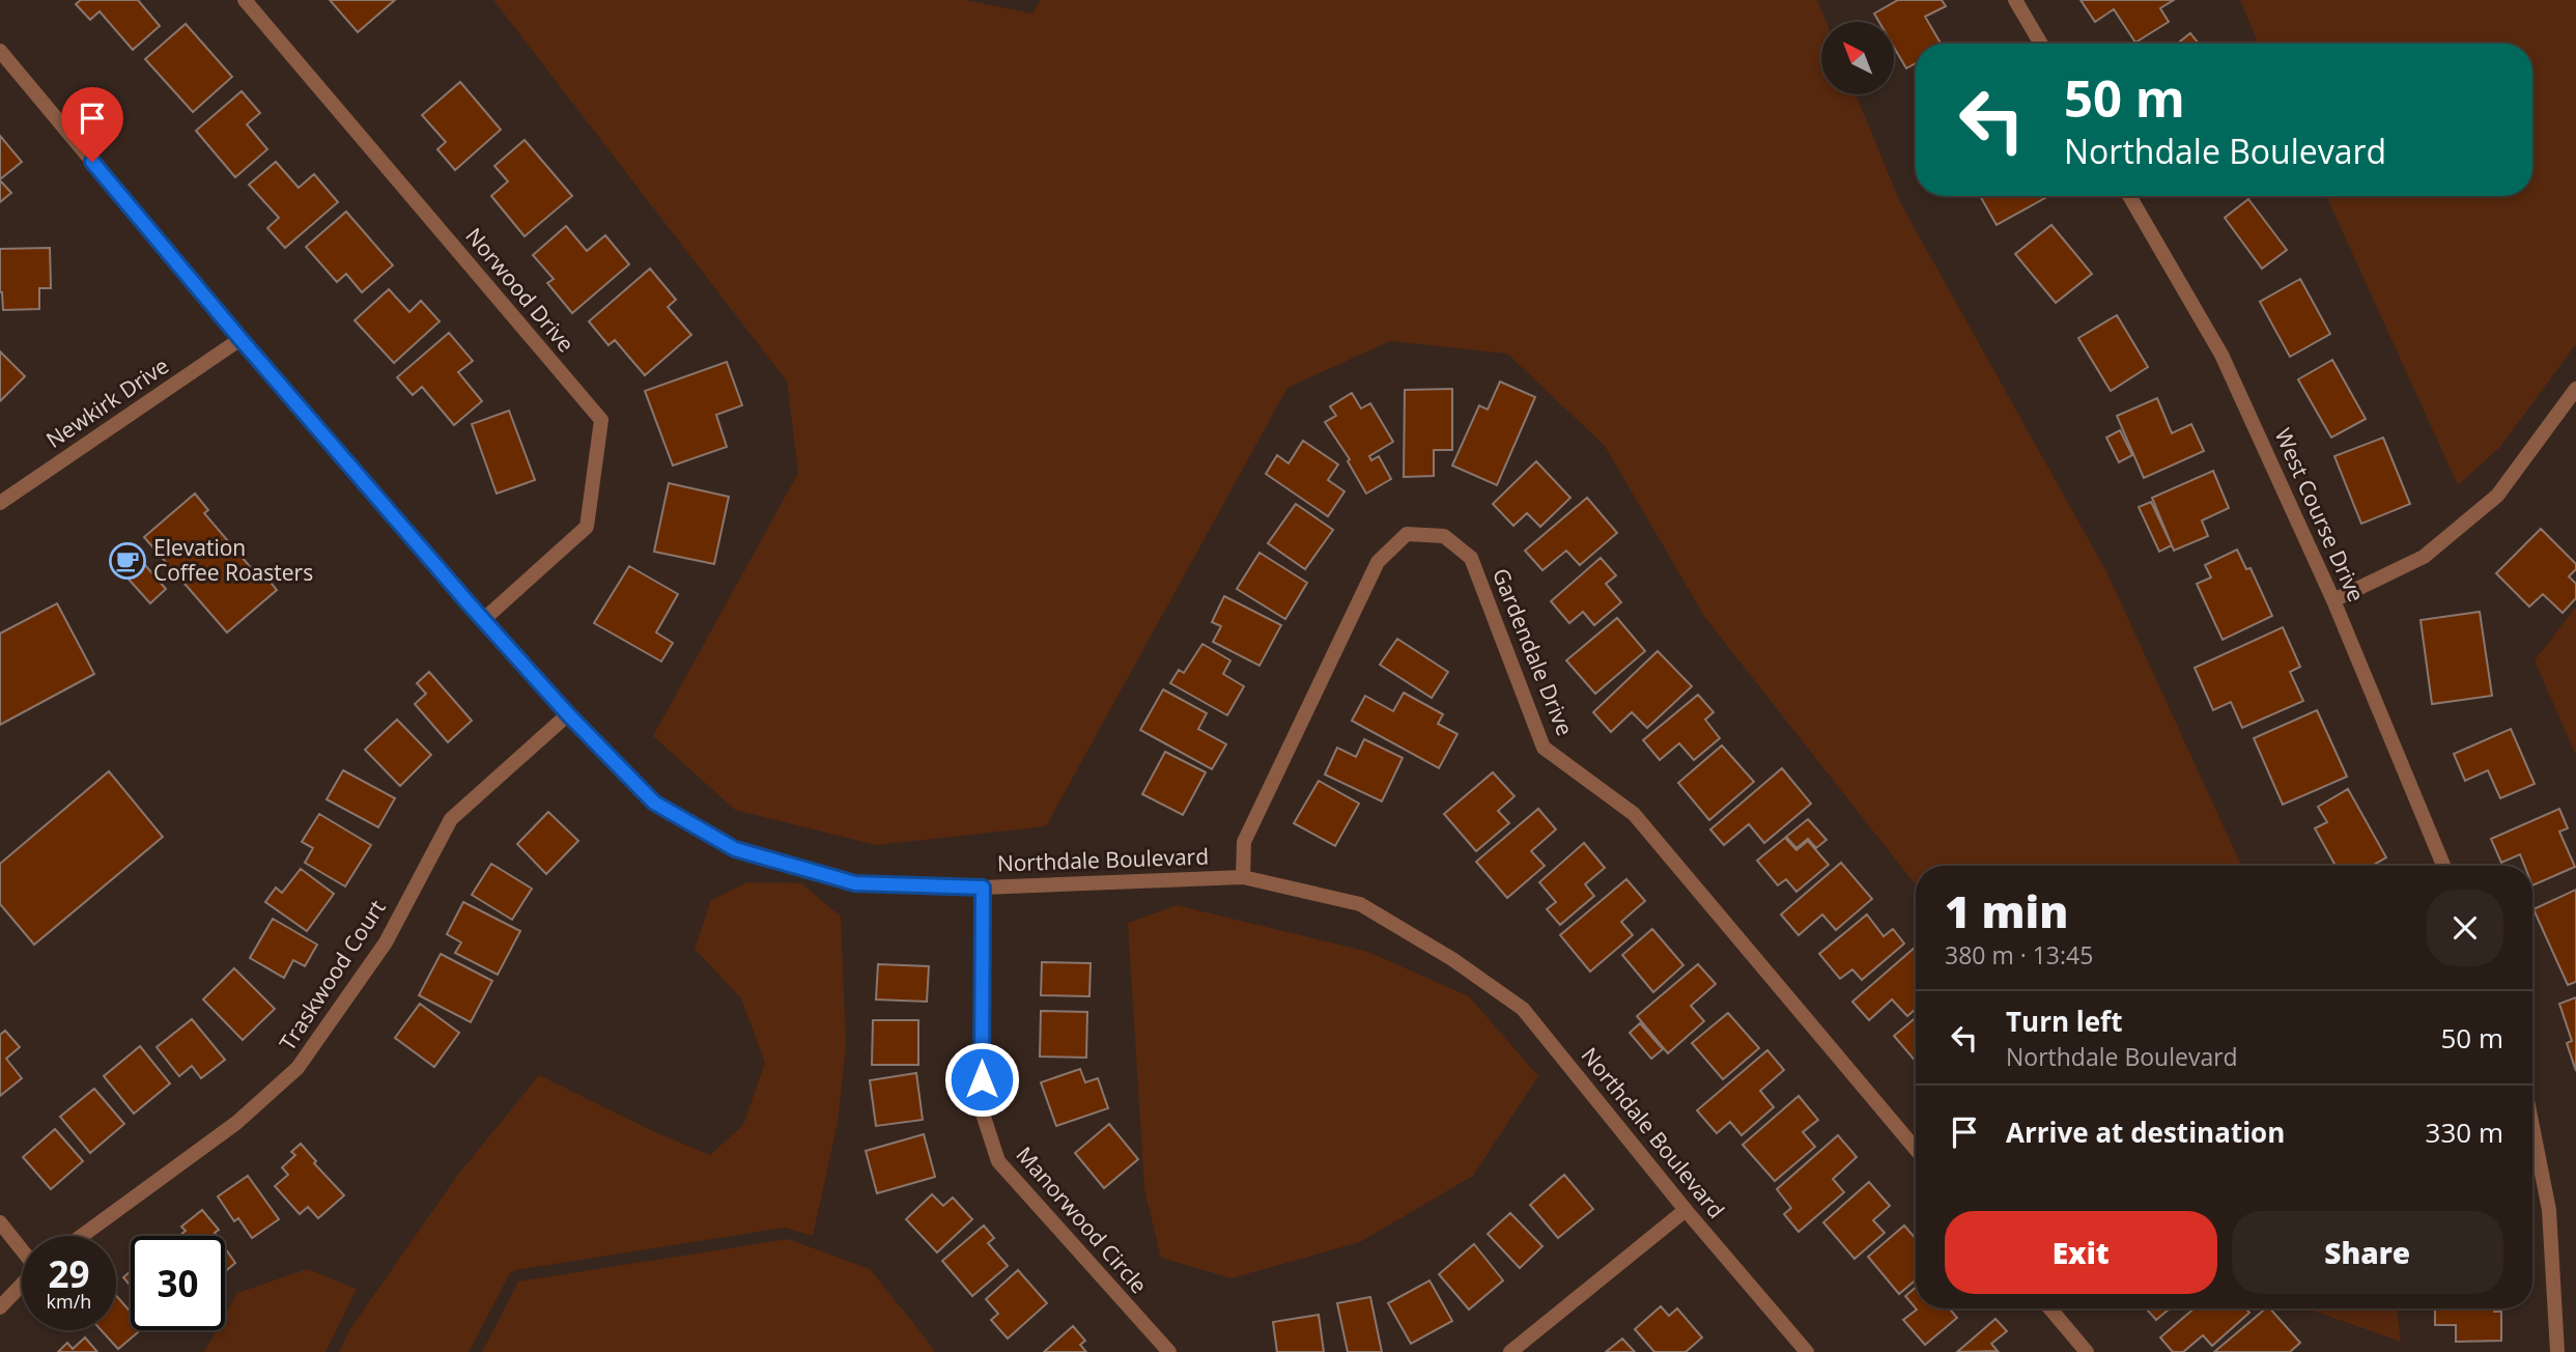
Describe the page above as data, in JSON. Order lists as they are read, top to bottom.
{
  "streets": {
    "street": [
      "Norwood Drive",
      "Newkirk Drive",
      "West Course Drive",
      "Gardendale Drive",
      "Northdale Boulevard",
      "Traskwood Court",
      "Manorwood Circle"
    ]
  },
  "crossings": [
    ["Norwood Drive", "Northdale Boulevard"],
    ["Newkirk Drive", "Northdale Boulevard"],
    ["Gardendale Drive", "Northdale Boulevard"],
    ["Northdale Boulevard", "Traskwood Court"],
    ["Northdale Boulevard", "Manorwood Circle"]
  ],
  "places": {
    "cafe": ["Elevation Coffee Roasters"]
  },
  "north": "top left",
  "page": {
    "turn": ["50 m", "Northdale Boulevard"],
    "heading": ["1 min", "380 m · 13:45"],
    "list": [
      {
        "name": "Turn left",
        "note": "Northdale Boulevard",
        "value": "50 m"
      },
      {
        "name": "Arrive at destination",
        "value": "330 m"
      }
    ],
    "buttons": ["Exit", "Share"],
    "speed": "29 km/h",
    "limit": "30"
  }
}
